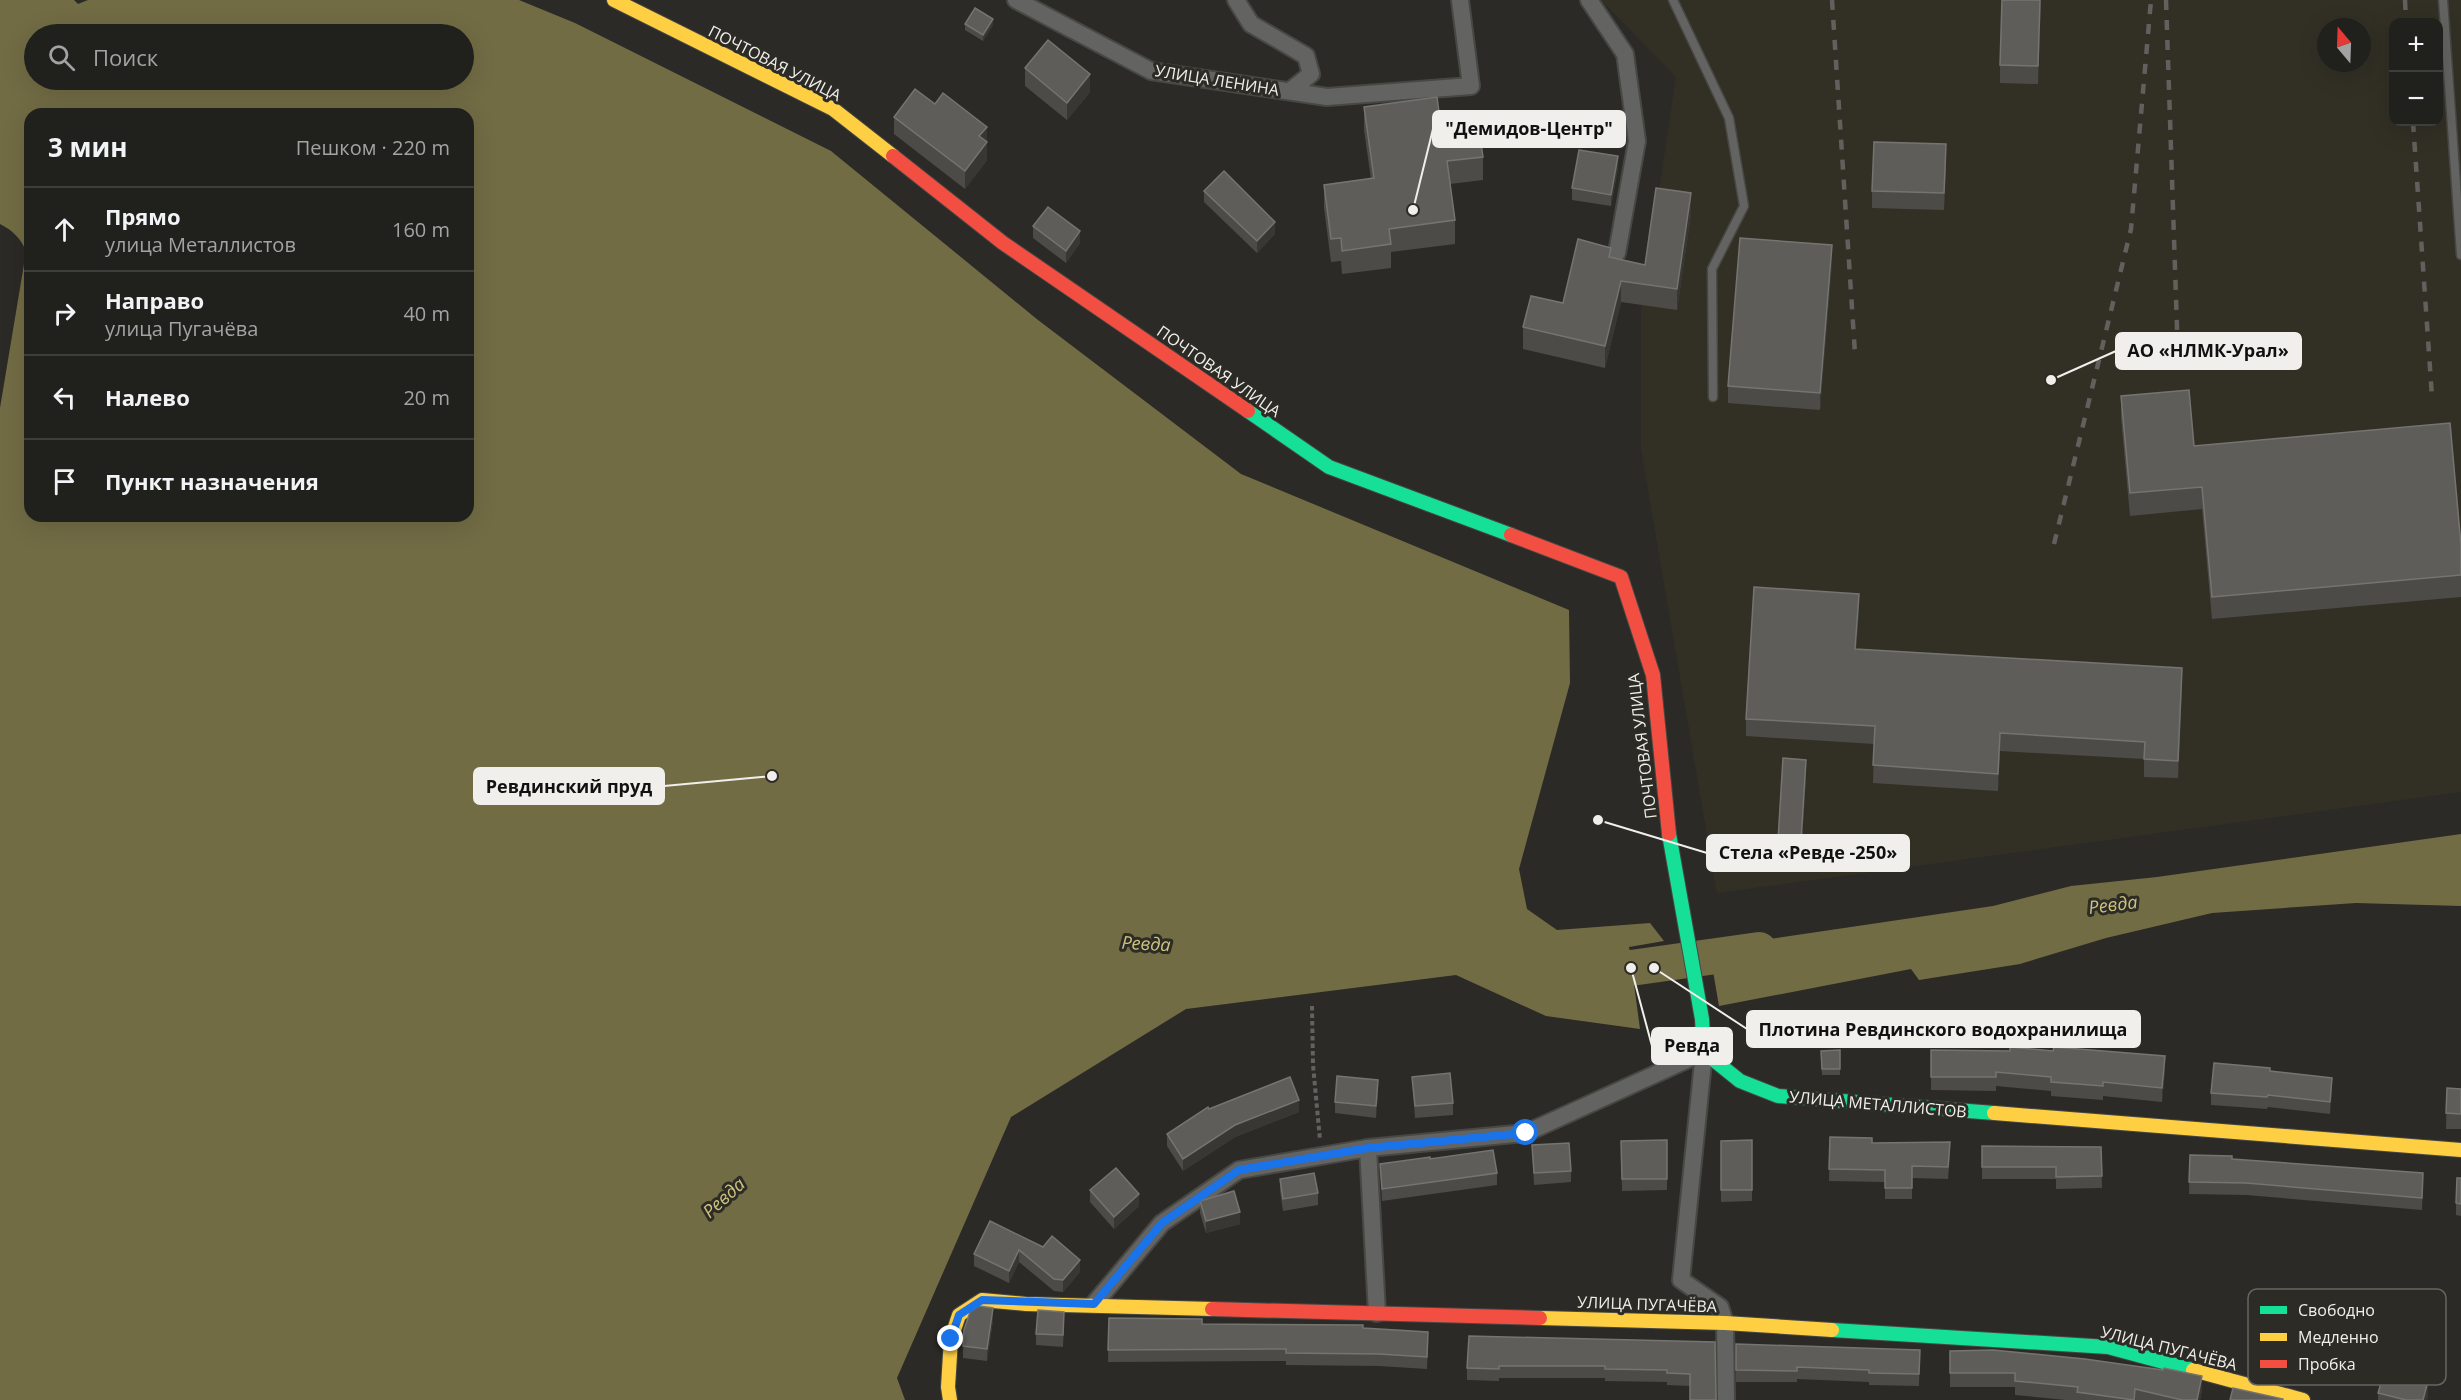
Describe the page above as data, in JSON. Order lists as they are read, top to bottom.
{
  "streets": {
    "street": [
      "ПОЧТОВАЯ УЛИЦА",
      "УЛИЦА ЛЕНИНА",
      "УЛИЦА МЕТАЛЛИСТОВ",
      "УЛИЦА ПУГАЧЁВА"
    ]
  },
  "crossings": [
    ["ПОЧТОВАЯ УЛИЦА", "УЛИЦА МЕТАЛЛИСТОВ"]
  ],
  "water": ["Ревда"],
  "places": [
    "\"Демидов-Центр\"",
    "АО «НЛМК-Урал»",
    "Ревдинский пруд",
    "Стела «Ревде -250»",
    "Ревда",
    "Плотина Ревдинского водохранилища"
  ],
  "legend": ["Свободно", "Медленно", "Пробка"],
  "north": "top",
  "page": {
    "map_buttons": ["+", "−"],
    "search": "Поиск",
    "heading": ["3 мин", "Пешком · 220 m"],
    "list": [
      ["Прямо", "улица Металлистов", "160 m"],
      ["Направо", "улица Пугачёва", "40 m"],
      ["Налево", "20 m"],
      "Пункт назначения"
    ]
  }
}
